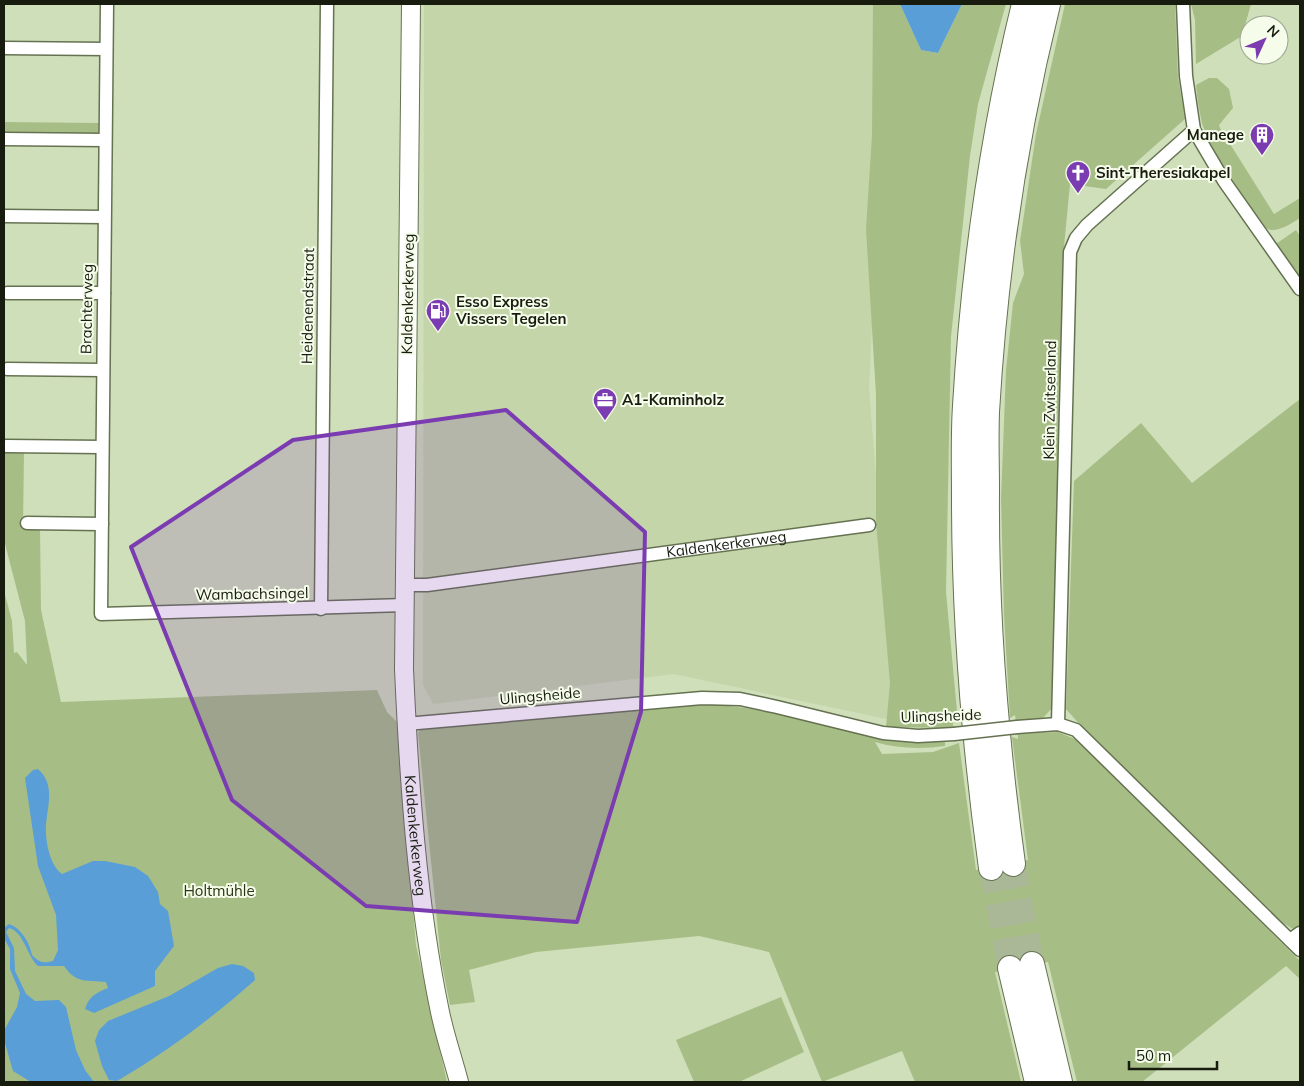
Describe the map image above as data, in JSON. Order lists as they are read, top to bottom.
{
  "streets": {
    "main road": ["Kaldenkerkerweg"],
    "street": [
      "Heidenendstraat",
      "Brachterweg",
      "Klein Zwitserland",
      "Wambachsingel",
      "Ulingsheide"
    ]
  },
  "crossings": [
    ["Kaldenkerkerweg", "Wambachsingel"],
    ["Kaldenkerkerweg", "Ulingsheide"],
    ["Heidenendstraat", "Wambachsingel"],
    ["Brachterweg", "Wambachsingel"],
    ["Klein Zwitserland", "Ulingsheide"]
  ],
  "parks": ["Holtmühle"],
  "places": {
    "building": ["Manege"],
    "church": ["Sint-Theresiakapel"],
    "fuel station": ["Esso Express Vissers Tegelen"],
    "office": ["A1-Kaminholz"]
  },
  "scale_bar": "50 m",
  "north": "top right"
}
